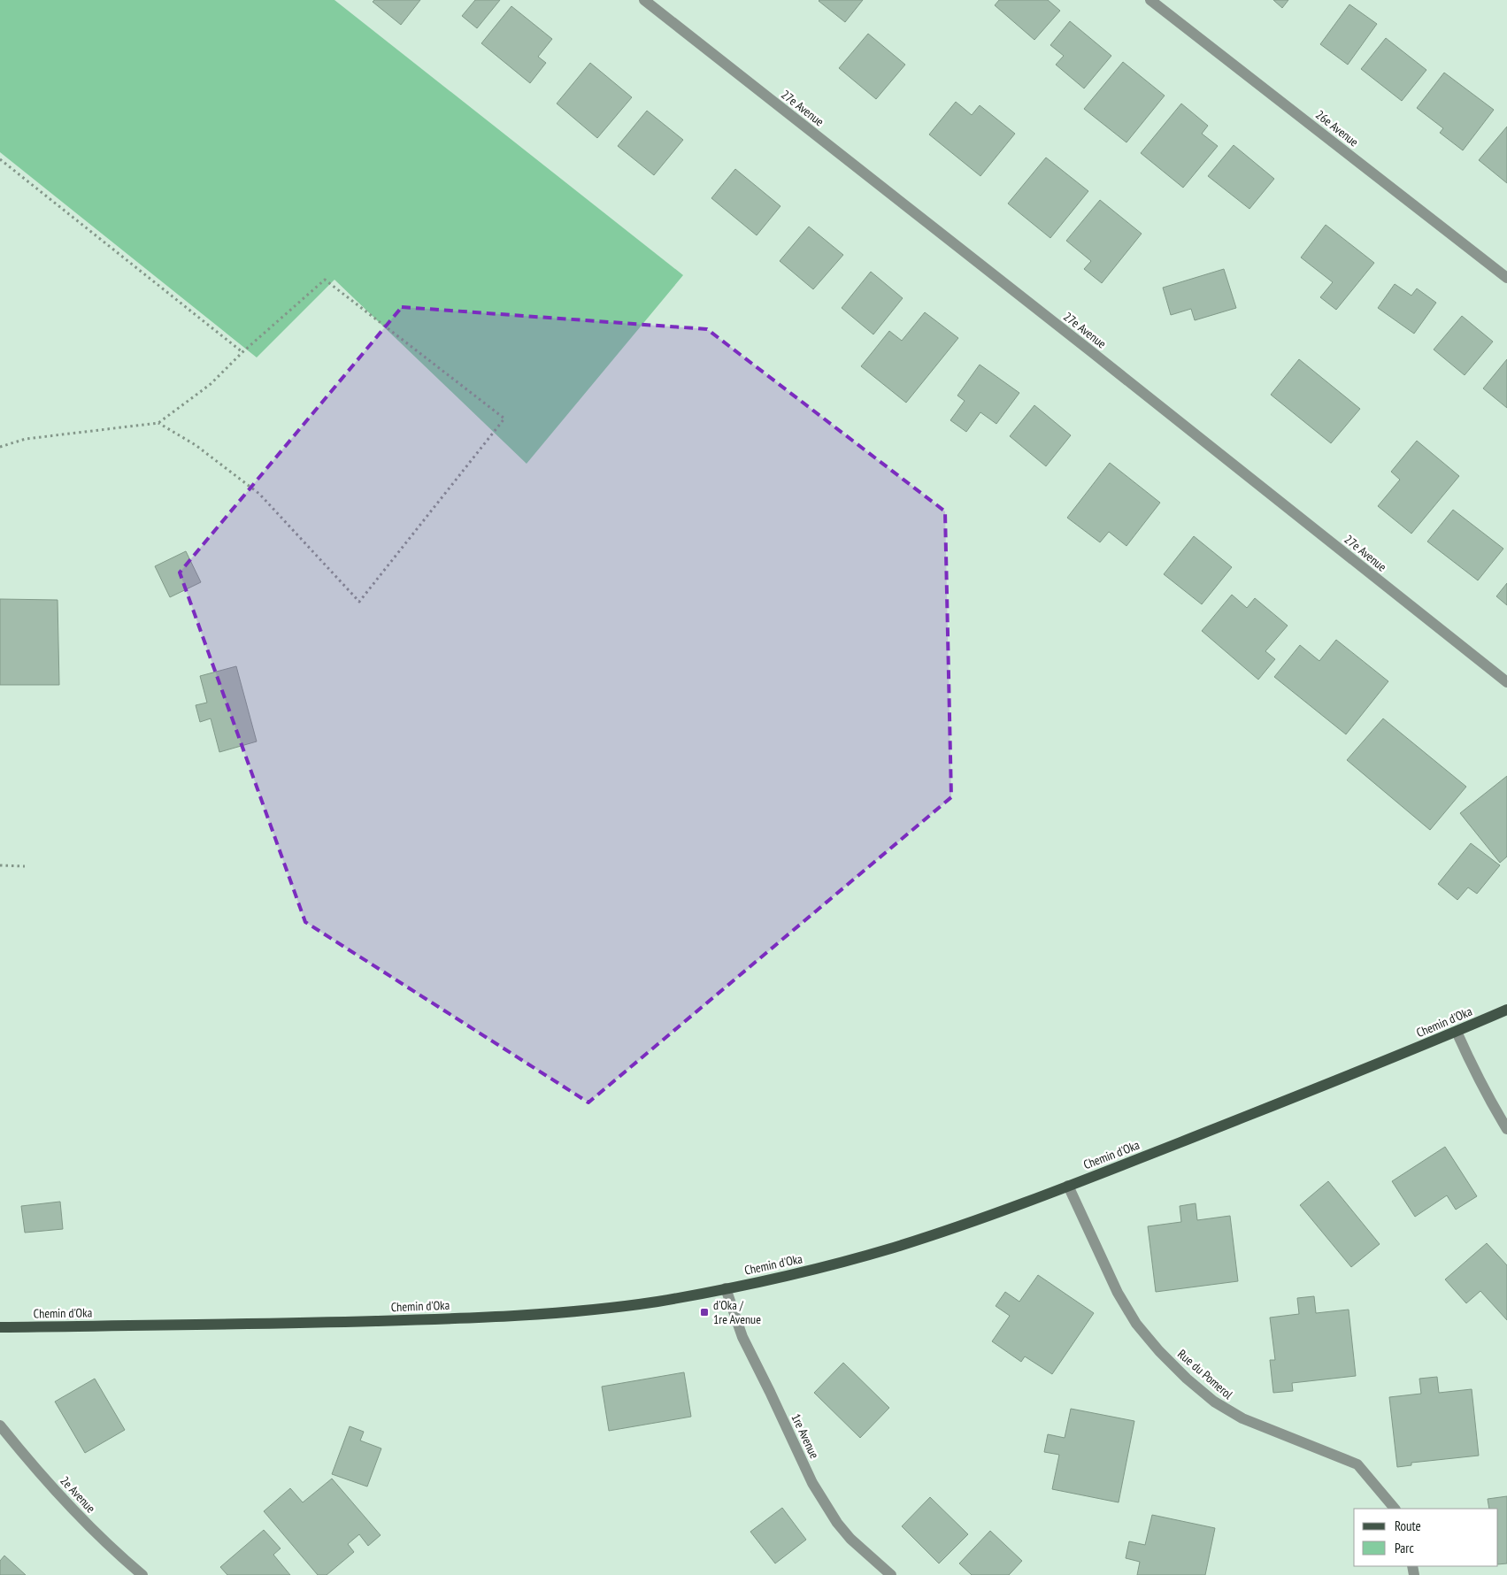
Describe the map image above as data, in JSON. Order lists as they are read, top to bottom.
{
  "streets": {
    "main road": ["Chemin d'Oka"],
    "street": [
      "27e Avenue",
      "26e Avenue",
      "Rue du Pomerol",
      "1re Avenue",
      "2e Avenue"
    ]
  },
  "crossings": [
    ["Chemin d'Oka", "Rue du Pomerol"],
    ["Chemin d'Oka", "1re Avenue"]
  ],
  "places": {
    "transit": ["d'Oka / 1re Avenue"]
  },
  "legend": ["Route", "Parc"]
}
